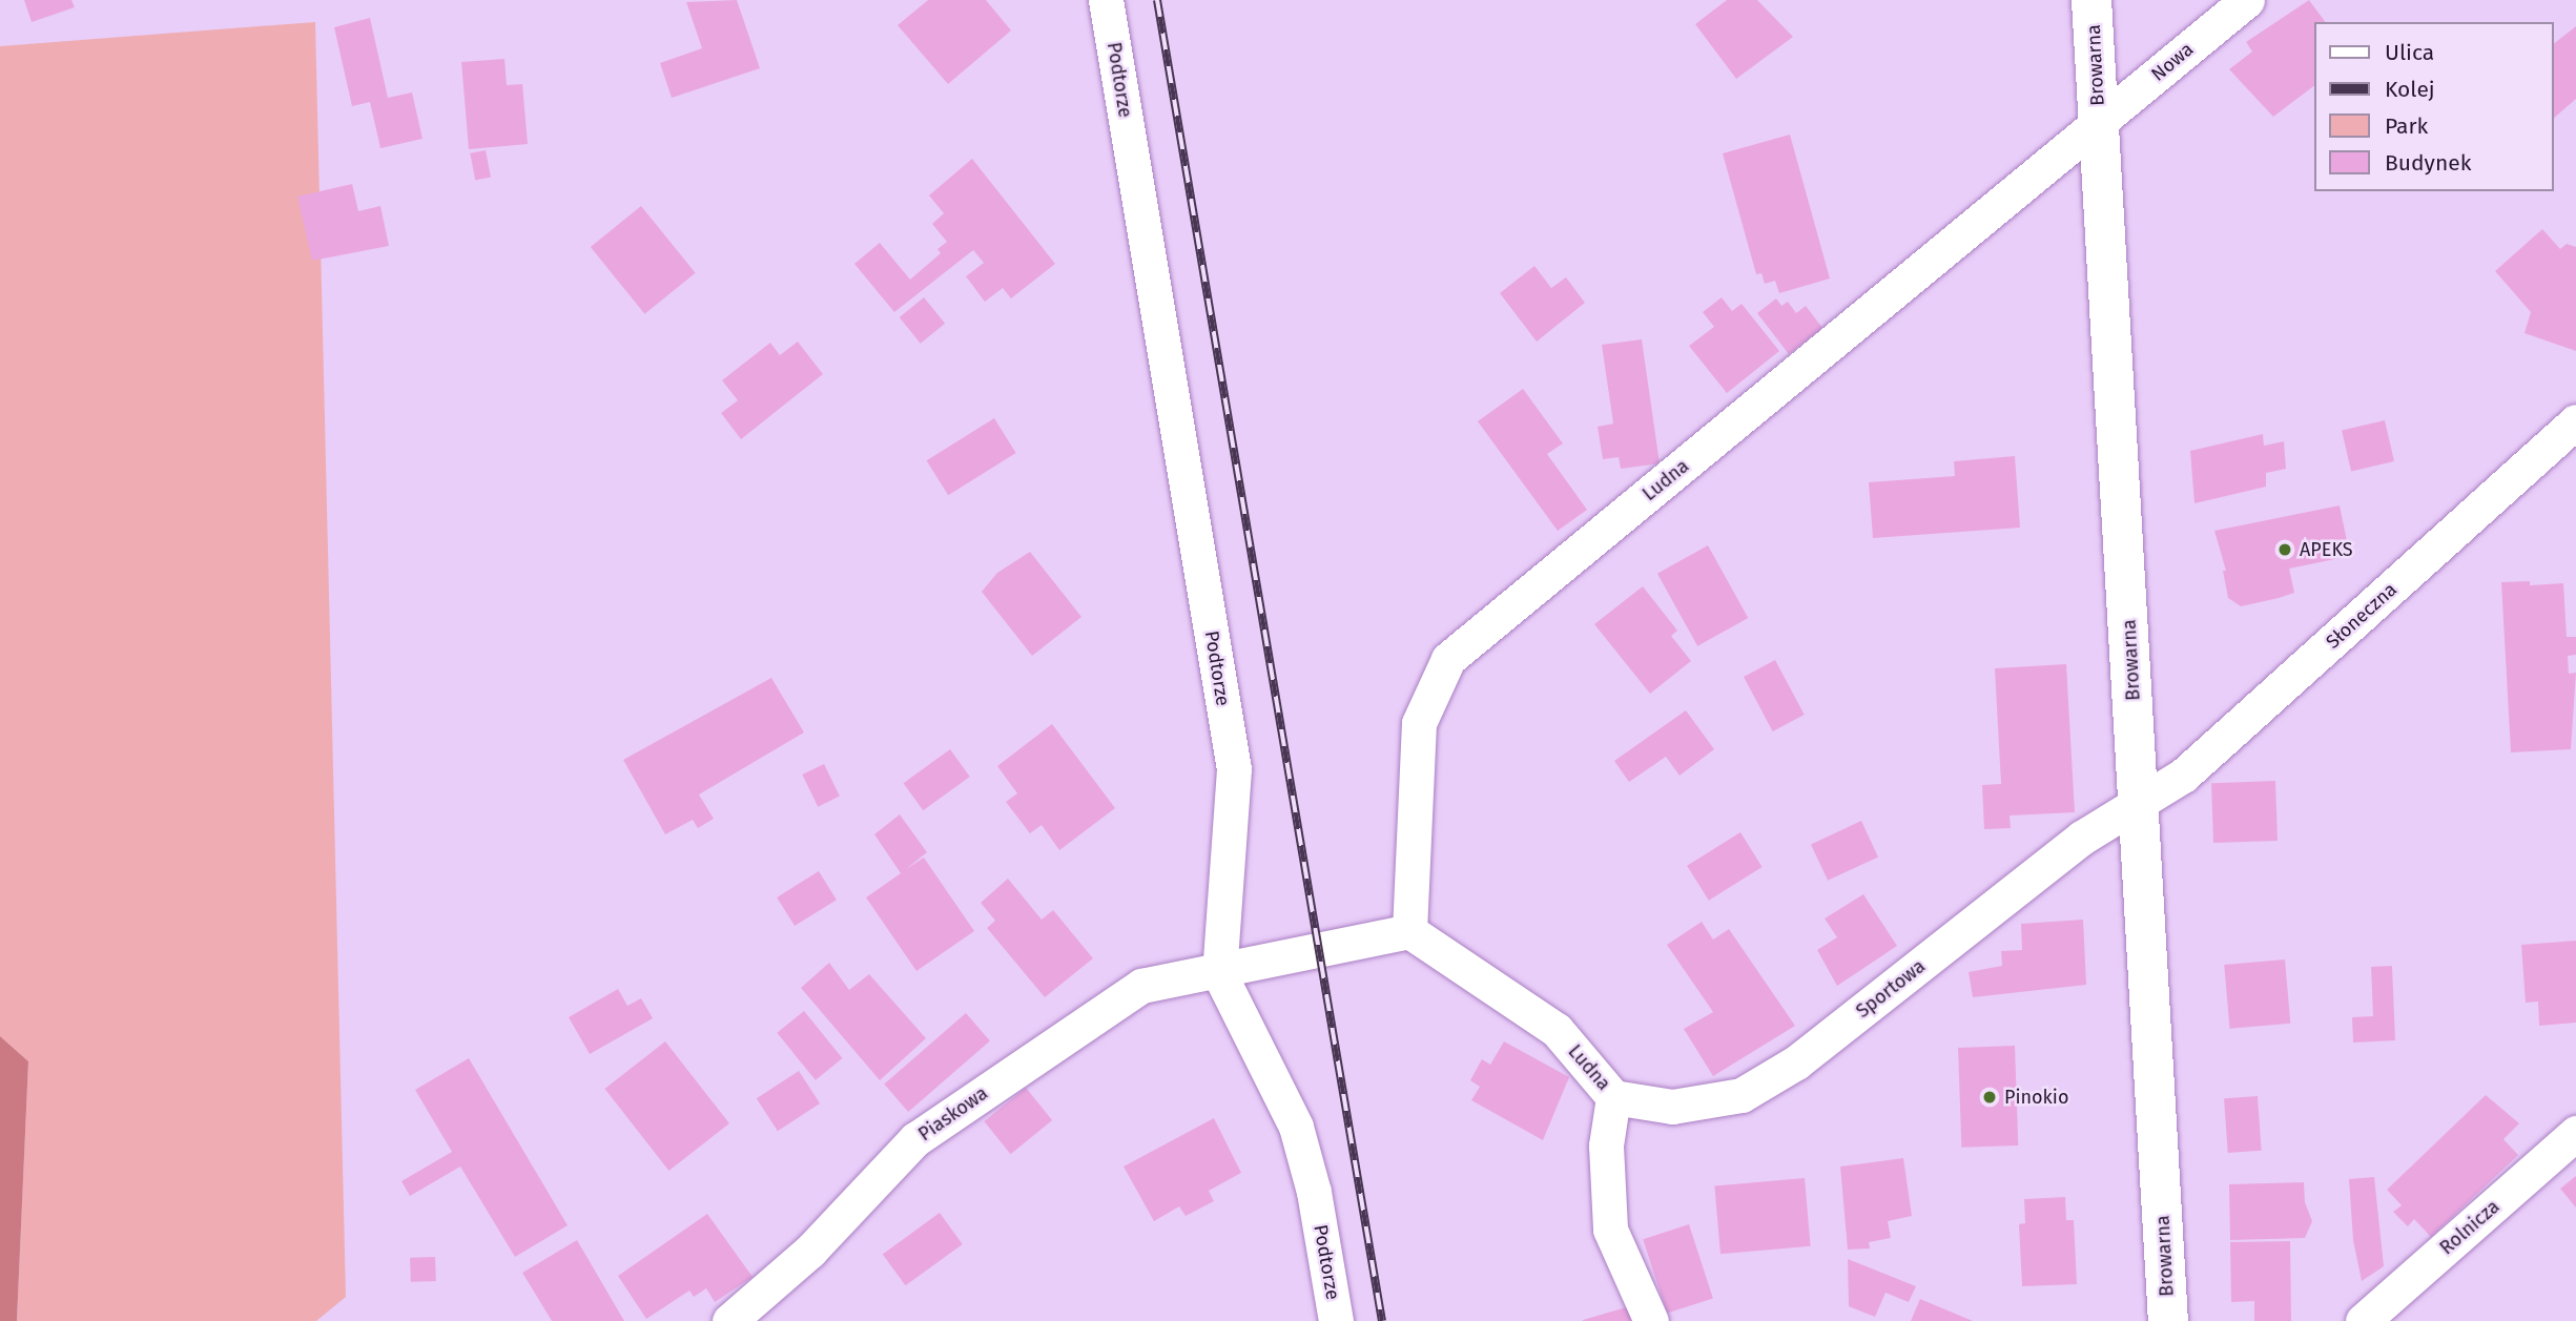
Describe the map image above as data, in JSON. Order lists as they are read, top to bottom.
{
  "streets": {
    "street": [
      "Nowa",
      "Browarna",
      "Podtorze",
      "Ludna",
      "Słoneczna",
      "Sportowa",
      "Piaskowa",
      "Rolnicza"
    ]
  },
  "crossings": [
    ["Nowa", "Browarna"],
    ["Nowa", "Ludna"],
    ["Browarna", "Ludna"],
    ["Browarna", "Słoneczna"],
    ["Browarna", "Sportowa"],
    ["Podtorze", "Piaskowa"],
    ["Ludna", "Sportowa"],
    ["Słoneczna", "Sportowa"]
  ],
  "places": ["APEKS", "Pinokio"],
  "legend": [
    "Ulica",
    "Kolej",
    "Park",
    "Budynek"
  ]
}
